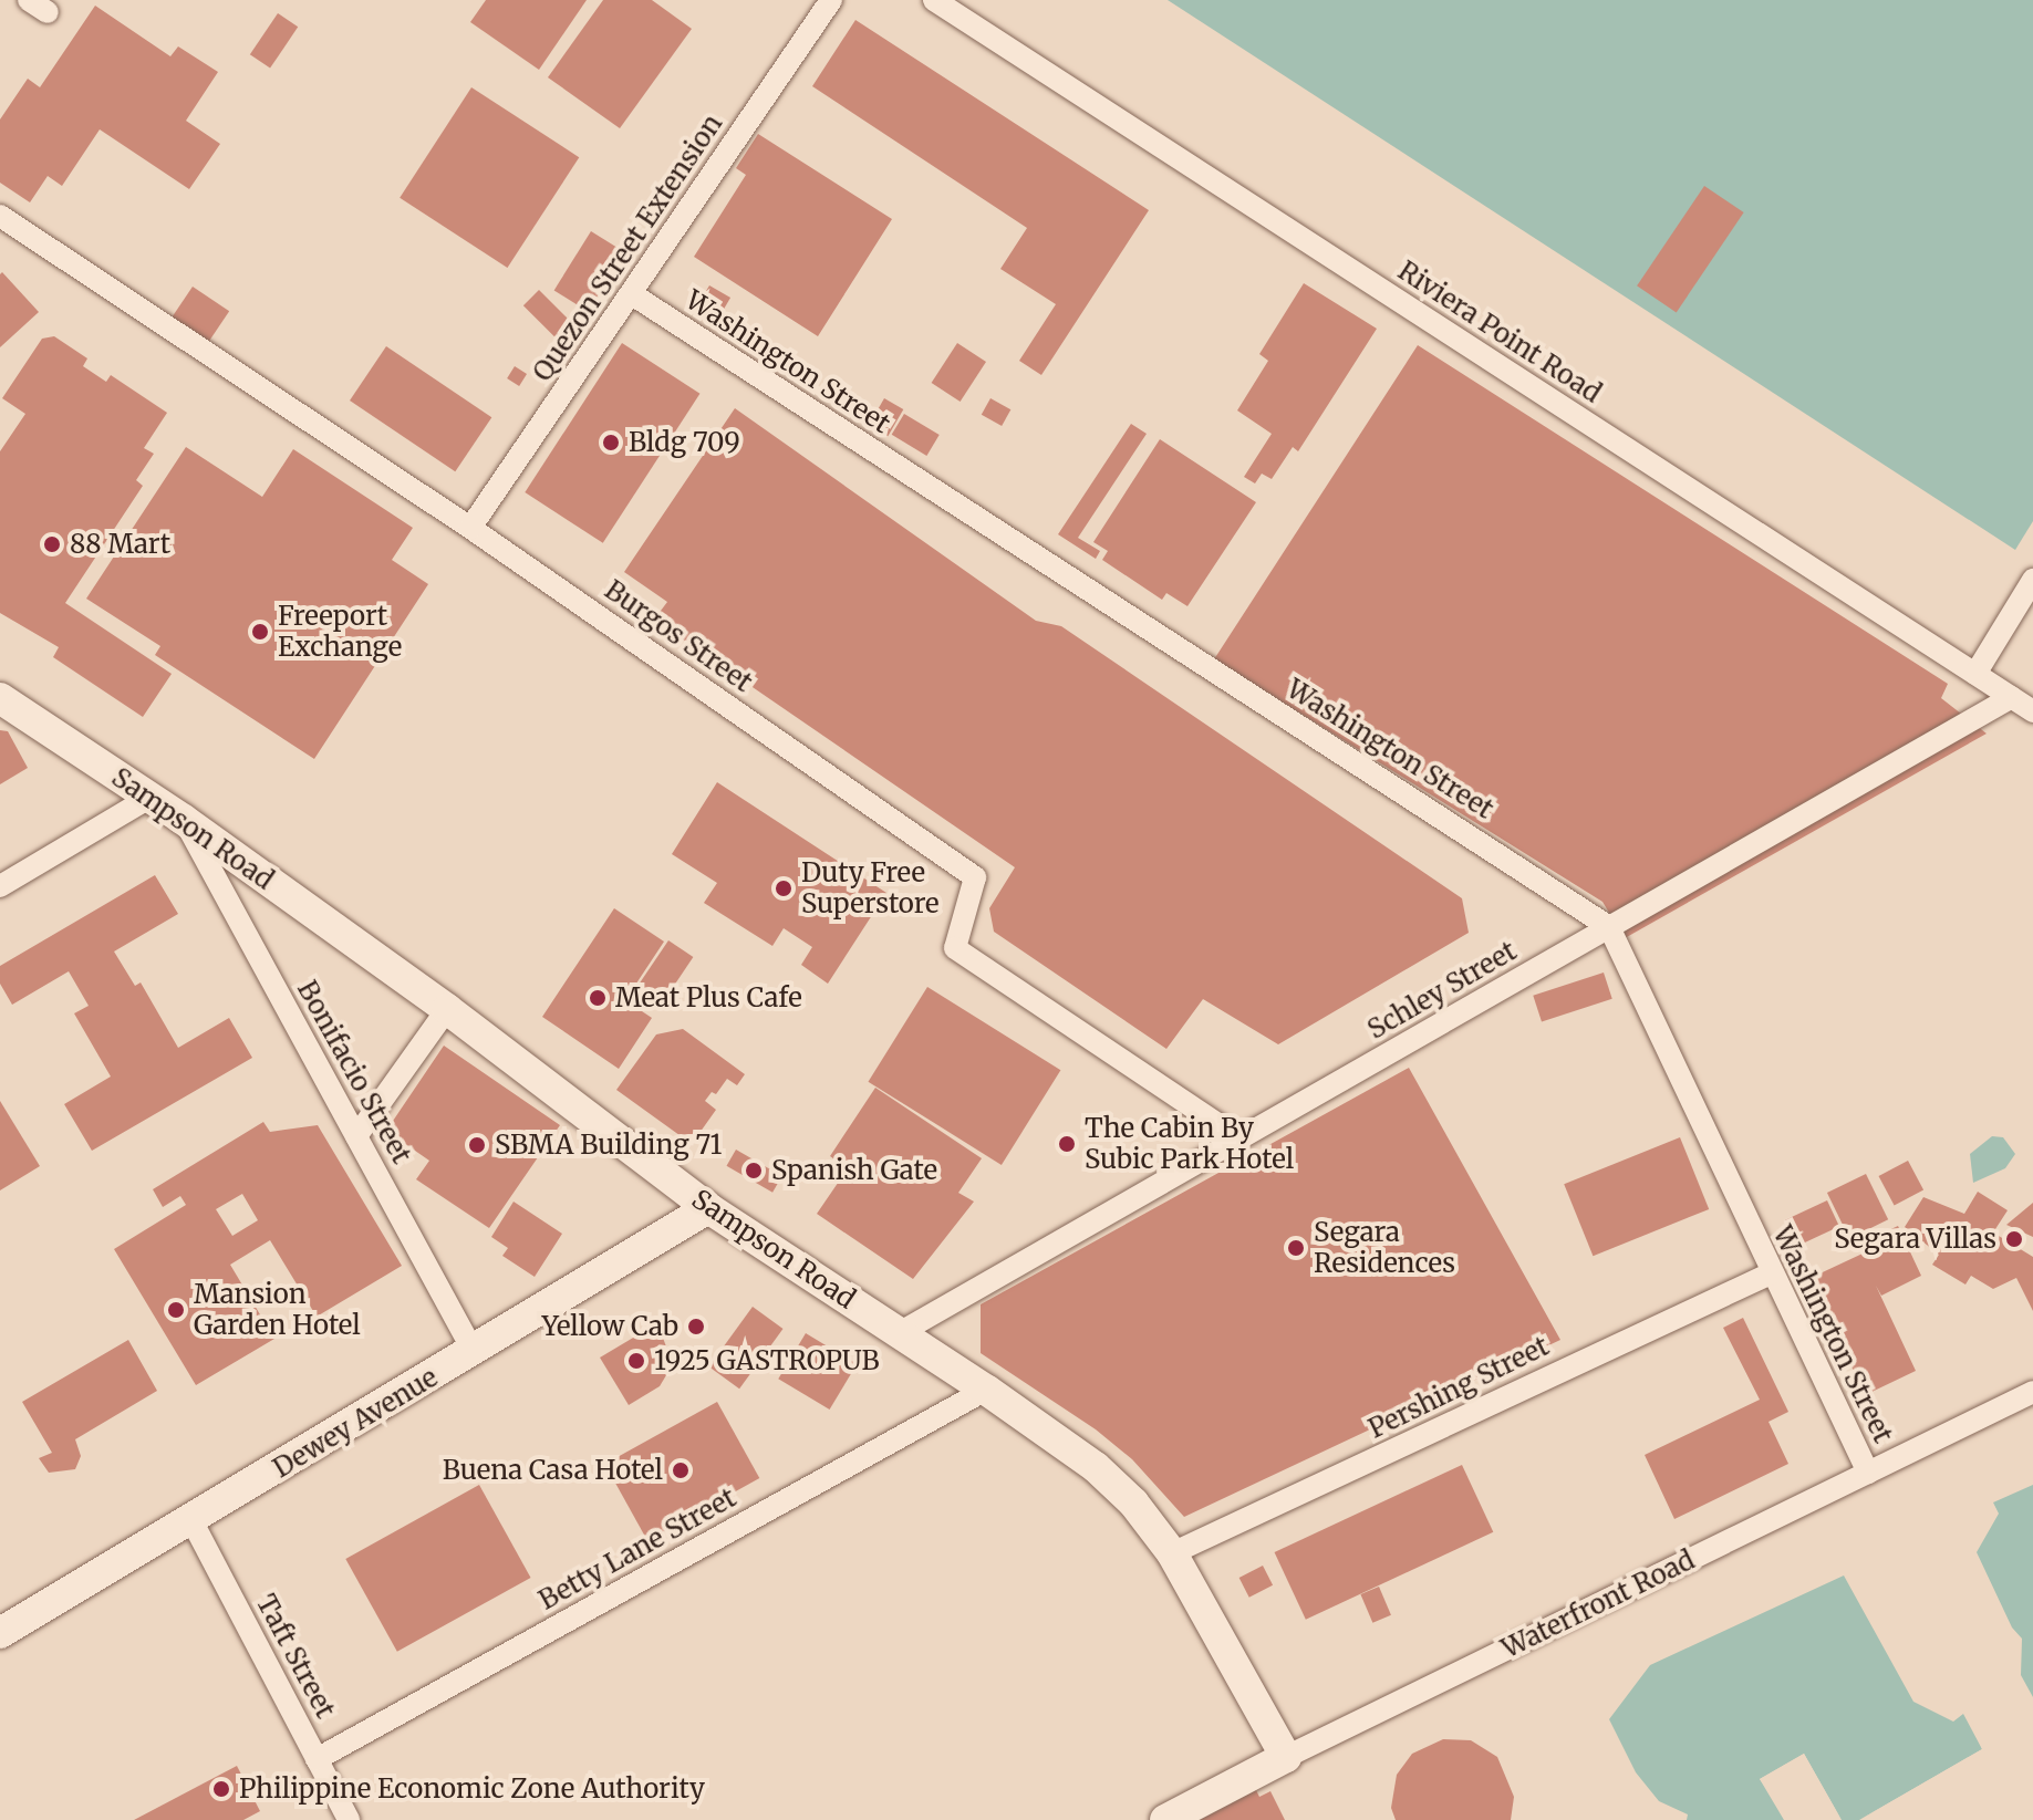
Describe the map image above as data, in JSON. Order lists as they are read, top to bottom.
{
  "streets": {
    "main road": ["Sampson Road", "Dewey Avenue", "Waterfront Road"],
    "street": [
      "Quezon Street Extension",
      "Riviera Point Road",
      "Washington Street",
      "Burgos Street",
      "Schley Street",
      "Bonifacio Street",
      "Pershing Street",
      "Betty Lane Street",
      "Taft Street"
    ]
  },
  "crossings": [
    ["Quezon Street Extension", "Washington Street"],
    ["Quezon Street Extension", "Burgos Street"],
    ["Riviera Point Road", "Schley Street"],
    ["Washington Street", "Schley Street"],
    ["Washington Street", "Pershing Street"],
    ["Washington Street", "Waterfront Road"],
    ["Burgos Street", "Schley Street"],
    ["Sampson Road", "Schley Street"],
    ["Sampson Road", "Bonifacio Street"],
    ["Sampson Road", "Pershing Street"],
    ["Sampson Road", "Dewey Avenue"],
    ["Sampson Road", "Betty Lane Street"],
    ["Sampson Road", "Waterfront Road"],
    ["Bonifacio Street", "Dewey Avenue"],
    ["Dewey Avenue", "Taft Street"],
    ["Betty Lane Street", "Taft Street"]
  ],
  "places": [
    "Bldg 709",
    "88 Mart",
    "Freeport Exchange",
    "Duty Free Superstore",
    "Meat Plus Cafe",
    "The Cabin By Subic Park Hotel",
    "SBMA Building 71",
    "Spanish Gate",
    "Segara Villas",
    "Segara Residences",
    "Mansion Garden Hotel",
    "Yellow Cab",
    "1925 GASTROPUB",
    "Buena Casa Hotel",
    "Philippine Economic Zone Authority"
  ]
}
